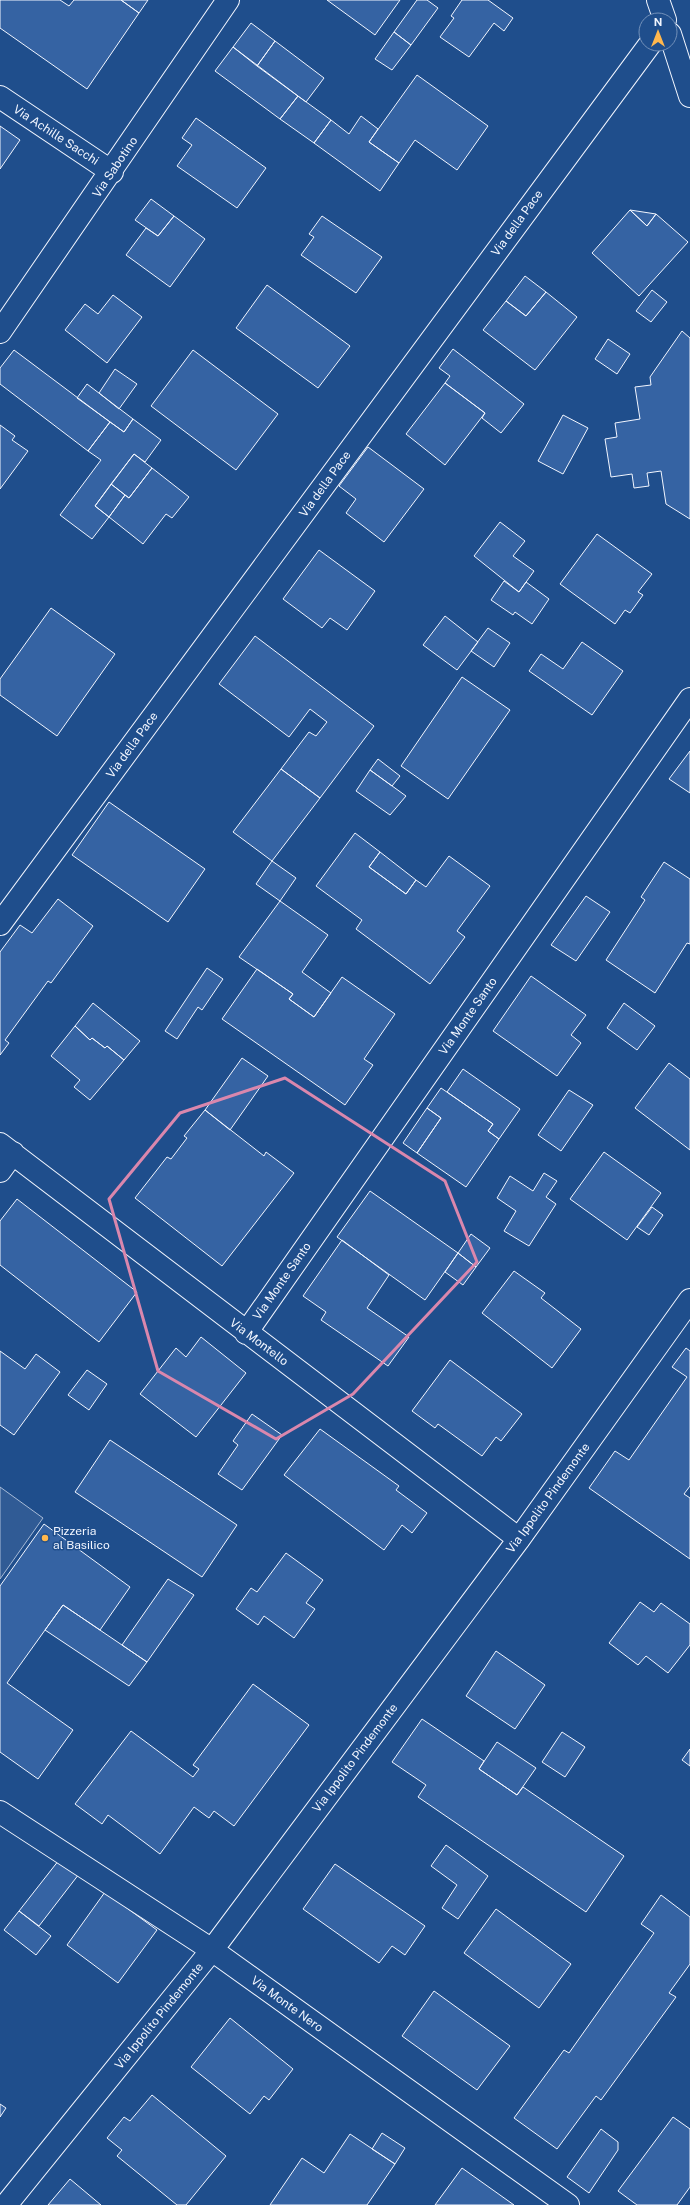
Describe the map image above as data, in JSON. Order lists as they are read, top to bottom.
{
  "streets": {
    "street": [
      "Via Achille Sacchi",
      "Via Sabotino",
      "Via della Pace",
      "Via Monte Santo",
      "Via Montello",
      "Via Ippolito Pindemonte",
      "Via Monte Nero"
    ]
  },
  "crossings": [
    ["Via Achille Sacchi", "Via Sabotino"],
    ["Via Monte Santo", "Via Montello"],
    ["Via Montello", "Via Ippolito Pindemonte"],
    ["Via Ippolito Pindemonte", "Via Monte Nero"]
  ],
  "places": ["Pizzeria al Basilico"],
  "north": "top"
}
